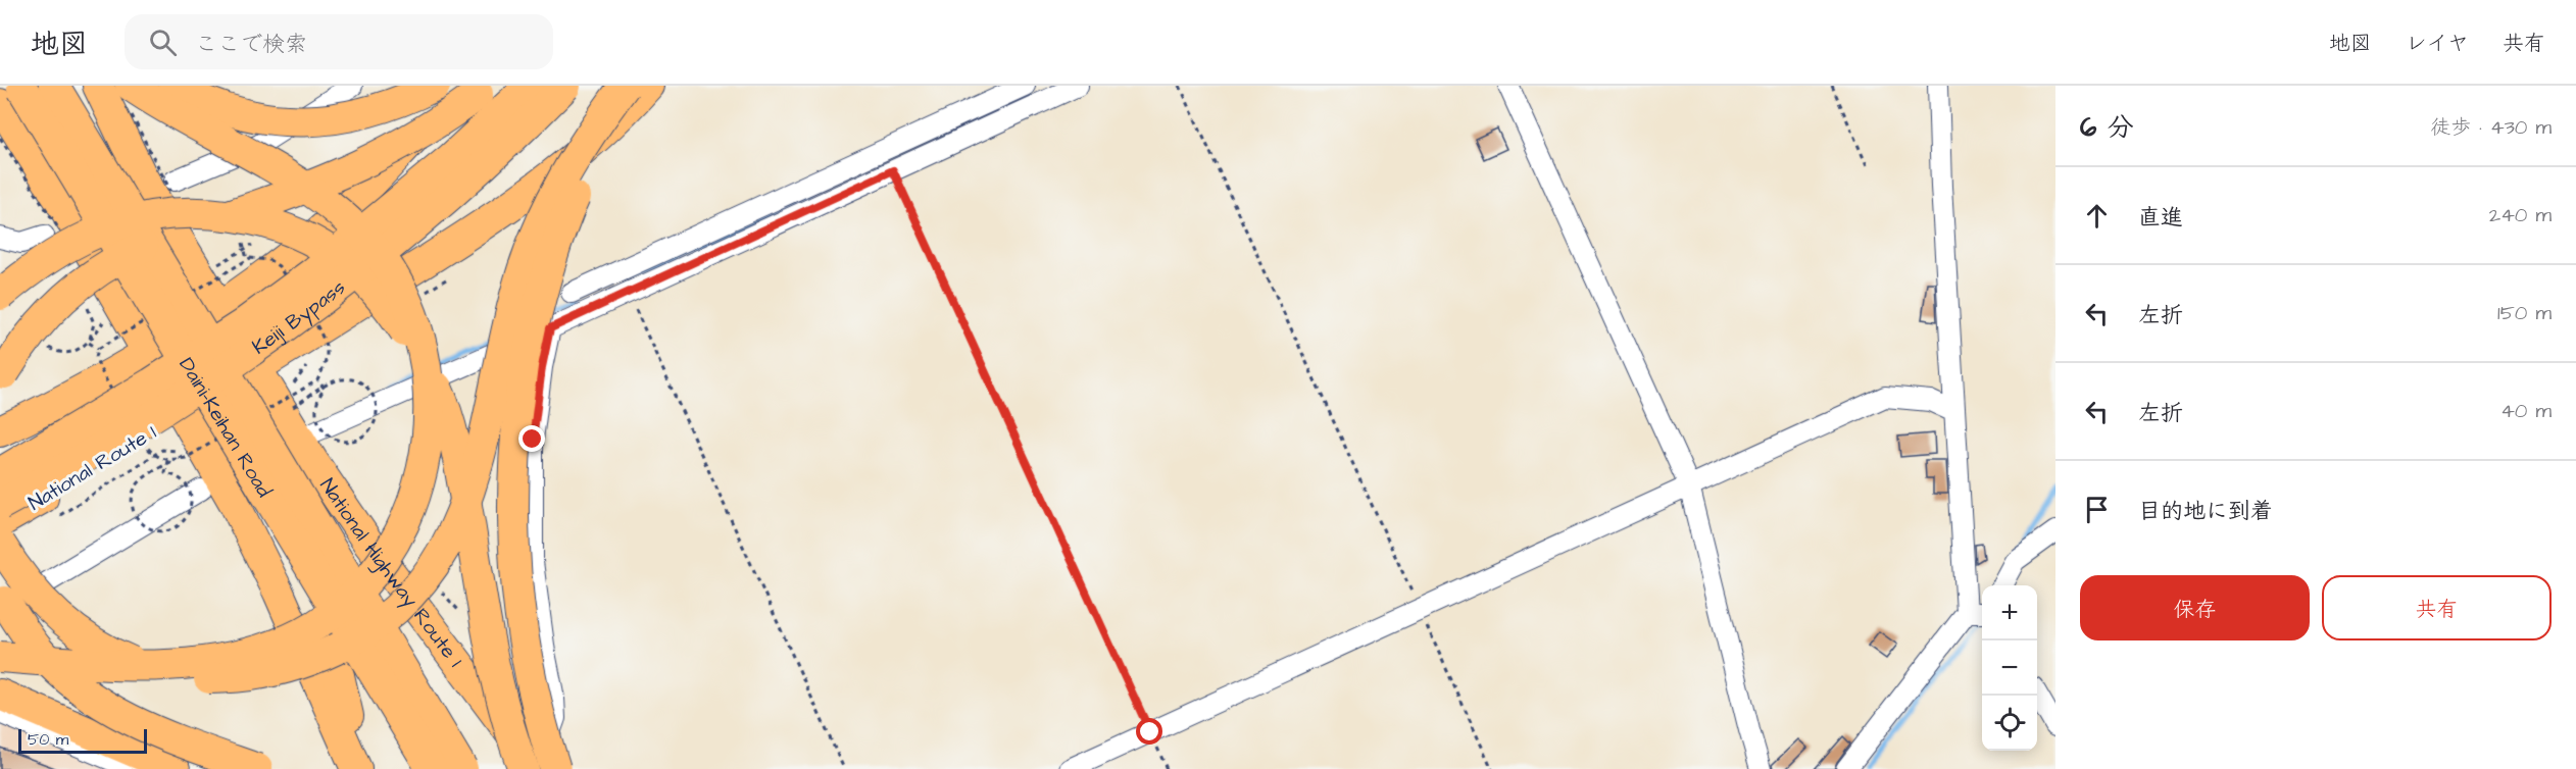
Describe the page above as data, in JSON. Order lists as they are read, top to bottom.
{
  "streets": {
    "highway": [
      "Keiji Bypass",
      "Daini-Keihan Road",
      "National Route 1",
      "National Highway Route 1"
    ]
  },
  "scale_bar": "50 m",
  "page": {
    "header": "地図",
    "search": "ここで検索",
    "nav": ["地図", "レイヤ", "共有"],
    "heading": ["6 分", "徒歩 · 430 m"],
    "list": [
      ["直進", "240 m"],
      ["左折", "150 m"],
      ["左折", "40 m"],
      "目的地に到着"
    ],
    "buttons": ["保存", "共有"],
    "map_buttons": ["+", "−"],
    "scale": "50 m"
  }
}
